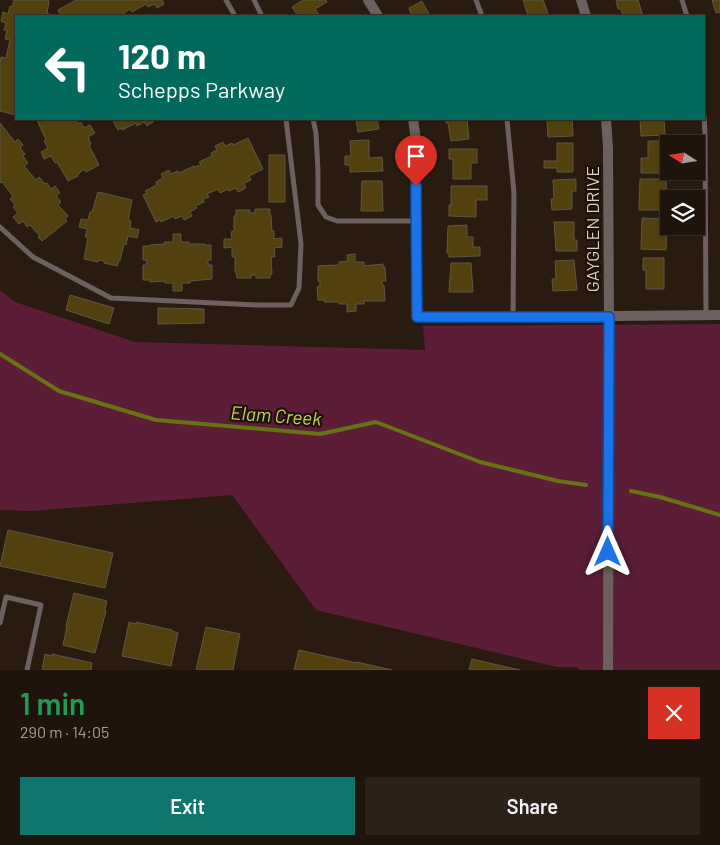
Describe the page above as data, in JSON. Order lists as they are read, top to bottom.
{
  "streets": {
    "street": ["GAYGLEN DRIVE"]
  },
  "water": ["Elam Creek"],
  "north": "left",
  "page": {
    "turn": ["120 m", "Schepps Parkway"],
    "heading": ["1 min", "290 m · 14:05"],
    "buttons": ["Exit", "Share"]
  }
}
